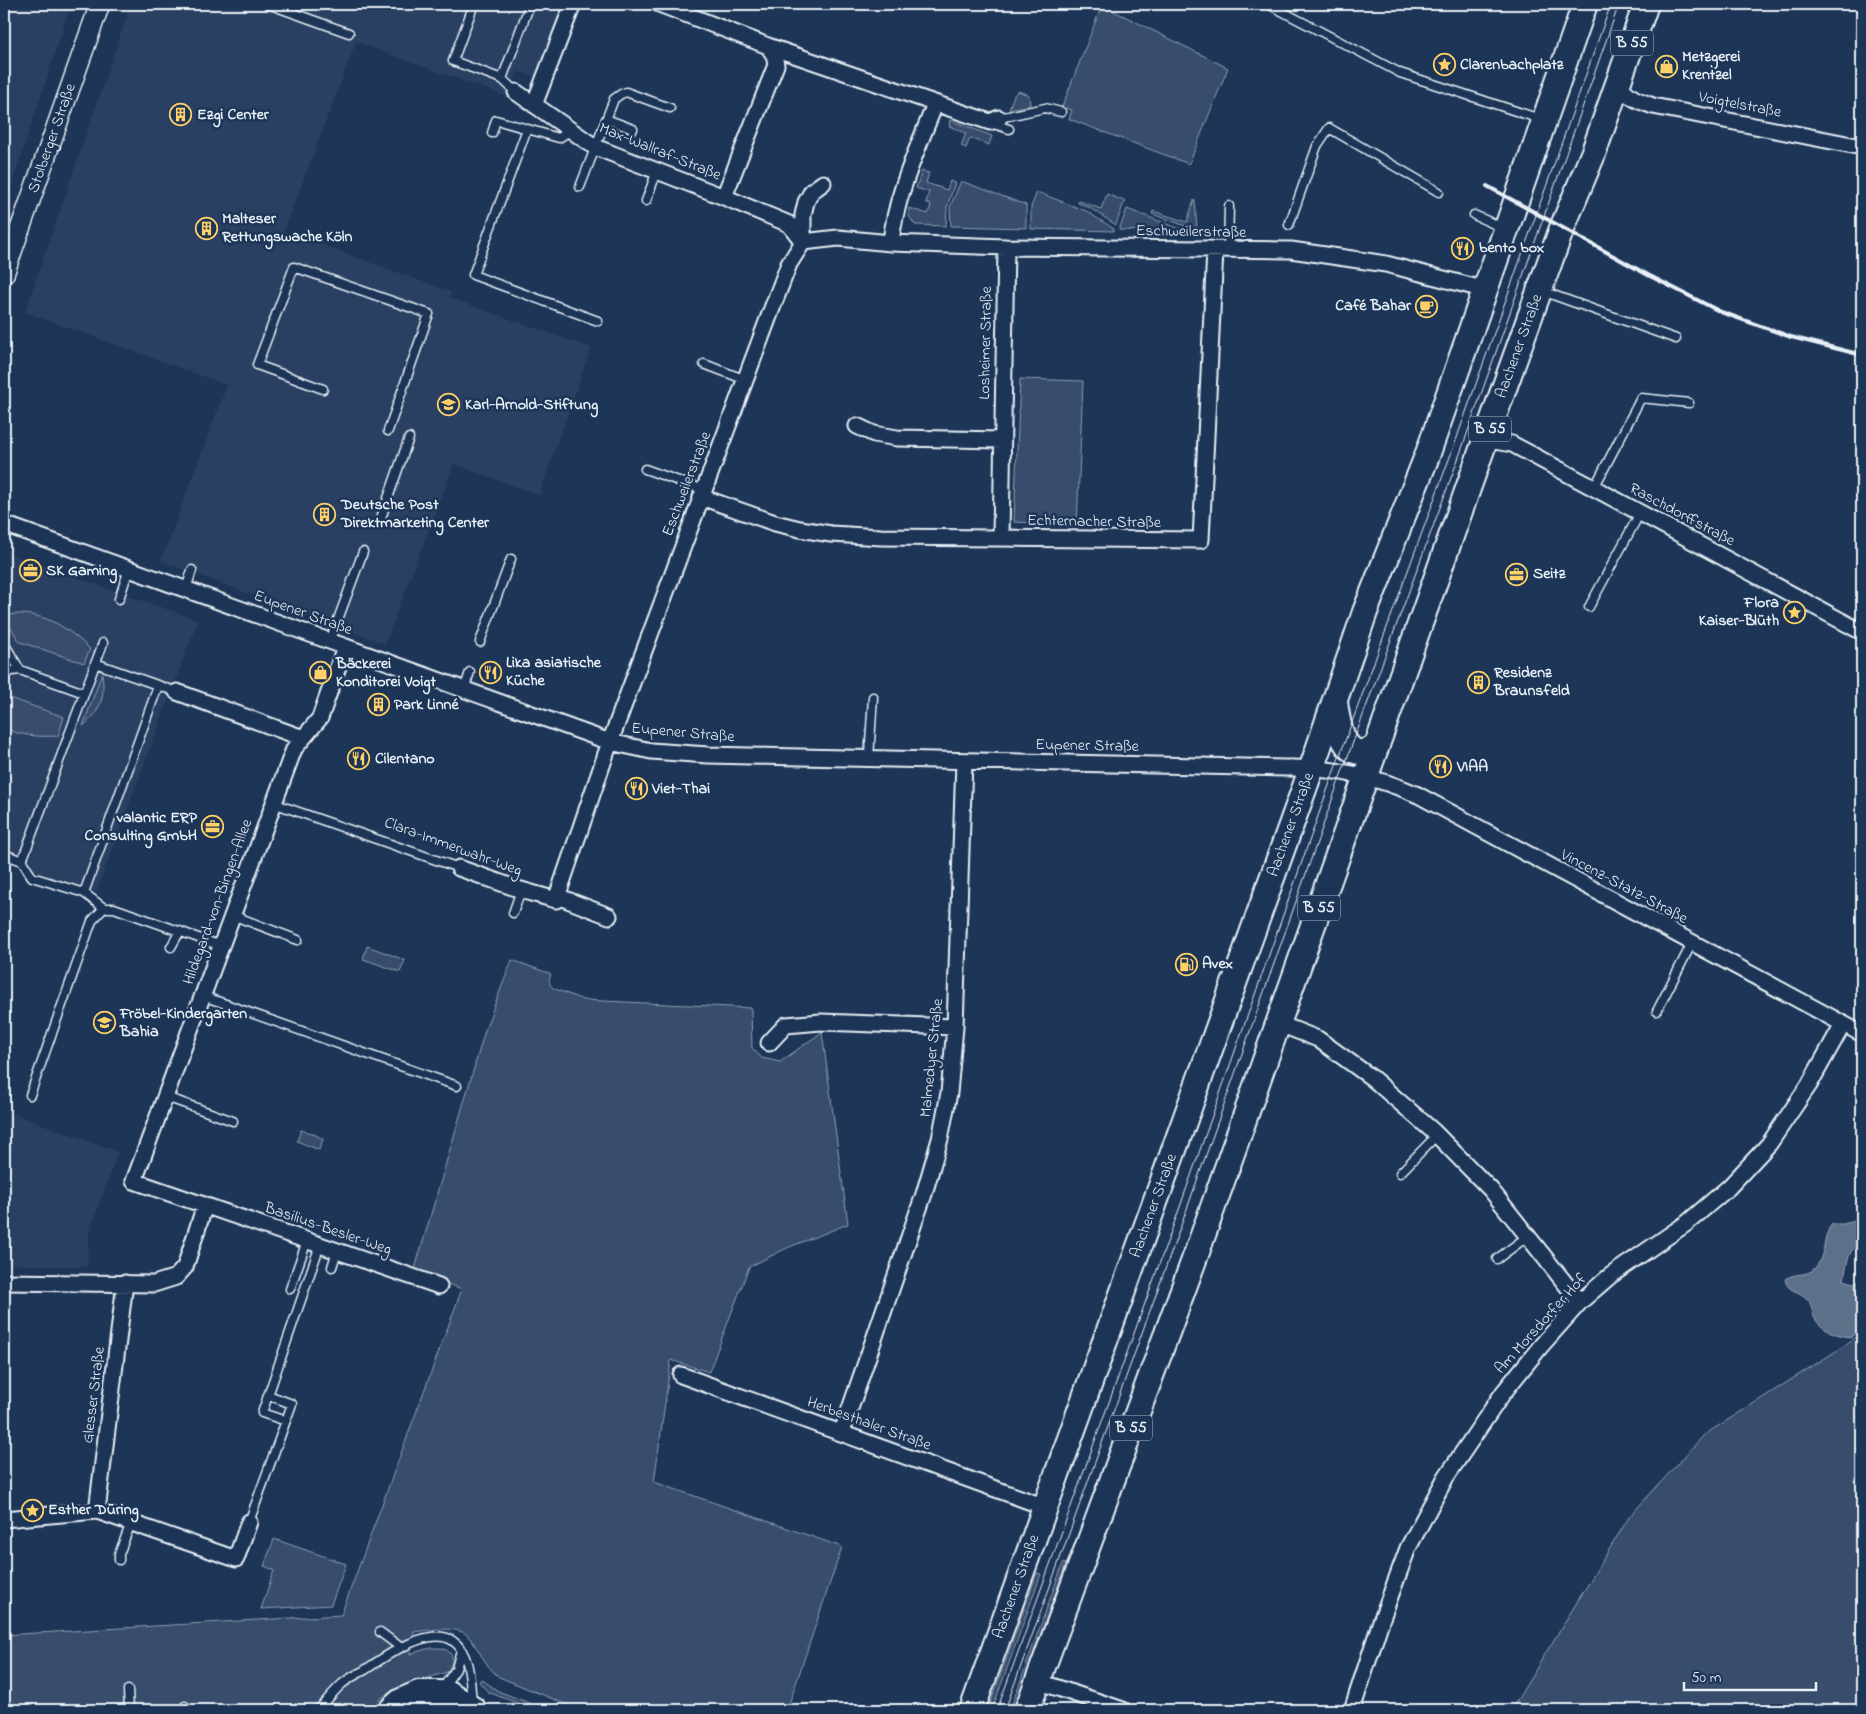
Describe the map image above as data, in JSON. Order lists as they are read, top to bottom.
{
  "streets": {
    "main road": ["B 55", "Aachener Straße"],
    "street": [
      "Voigtelstraße",
      "Stolberger Straße",
      "Max-Wallraf-Straße",
      "Eschweilerstraße",
      "Losheimer Straße",
      "Raschdorffstraße",
      "Echternacher Straße",
      "Eupener Straße",
      "Clara-Immerwahr-Weg",
      "Vincenz-Statz-Straße",
      "Hildegard-von-Bingen-Allee",
      "Malmedyer Straße",
      "Basilius-Besler-Weg",
      "Am Morsdorfer Hof",
      "Glesser Straße",
      "Herbesthaler Straße"
    ]
  },
  "crossings": [
    ["Voigtelstraße", "Aachener Straße"],
    ["Max-Wallraf-Straße", "Eschweilerstraße"],
    ["Eschweilerstraße", "Losheimer Straße"],
    ["Eschweilerstraße", "Aachener Straße"],
    ["Eschweilerstraße", "Echternacher Straße"],
    ["Eschweilerstraße", "Eupener Straße"],
    ["Losheimer Straße", "Echternacher Straße"],
    ["Aachener Straße", "Raschdorffstraße"],
    ["Aachener Straße", "Eupener Straße"],
    ["Aachener Straße", "Vincenz-Statz-Straße"],
    ["Aachener Straße", "Herbesthaler Straße"],
    ["Eupener Straße", "Vincenz-Statz-Straße"],
    ["Eupener Straße", "Hildegard-von-Bingen-Allee"],
    ["Eupener Straße", "Malmedyer Straße"],
    ["Clara-Immerwahr-Weg", "Hildegard-von-Bingen-Allee"],
    ["Vincenz-Statz-Straße", "Am Morsdorfer Hof"],
    ["Hildegard-von-Bingen-Allee", "Basilius-Besler-Weg"],
    ["Malmedyer Straße", "Herbesthaler Straße"]
  ],
  "places": {
    "place": ["Clarenbachplatz", "Flora Kaiser-Blüth", "Esther Düring"],
    "shop": ["Metzgerei Krentzel", "Bäckerei Konditorei Voigt"],
    "building": [
      "Ezgi Center",
      "Malteser Rettungswache Köln",
      "Deutsche Post Direktmarketing Center",
      "Residenz Braunsfeld",
      "Park Linné"
    ],
    "restaurant": [
      "bento box",
      "Lika asiatische Küche",
      "Cilentano",
      "VIAA",
      "Viet-Thai"
    ],
    "cafe": ["Café Bahar"],
    "school or university": ["Karl-Arnold-Stiftung", "Fröbel-Kindergarten Bahia"],
    "office": ["SK Gaming", "Seitz", "valantic ERP Consulting GmbH"],
    "fuel station": ["Avex"]
  },
  "scale_bar": "50 m"
}
